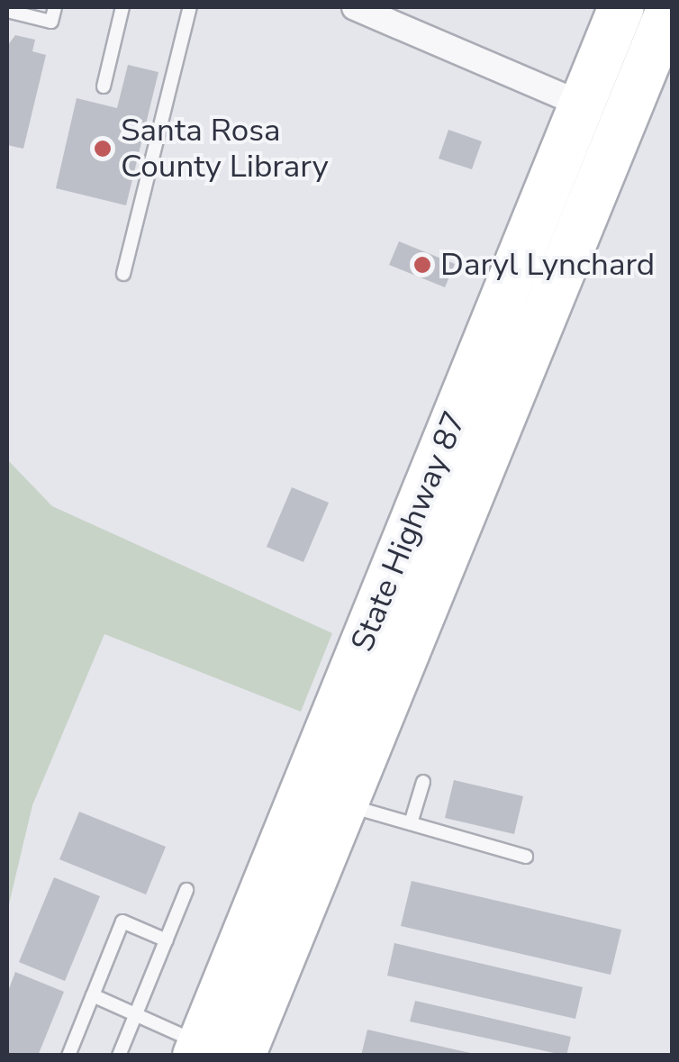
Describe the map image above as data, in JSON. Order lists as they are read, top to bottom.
{
  "streets": {
    "highway": ["State Highway 87"]
  },
  "places": ["Santa Rosa County Library", "Daryl Lynchard"]
}
